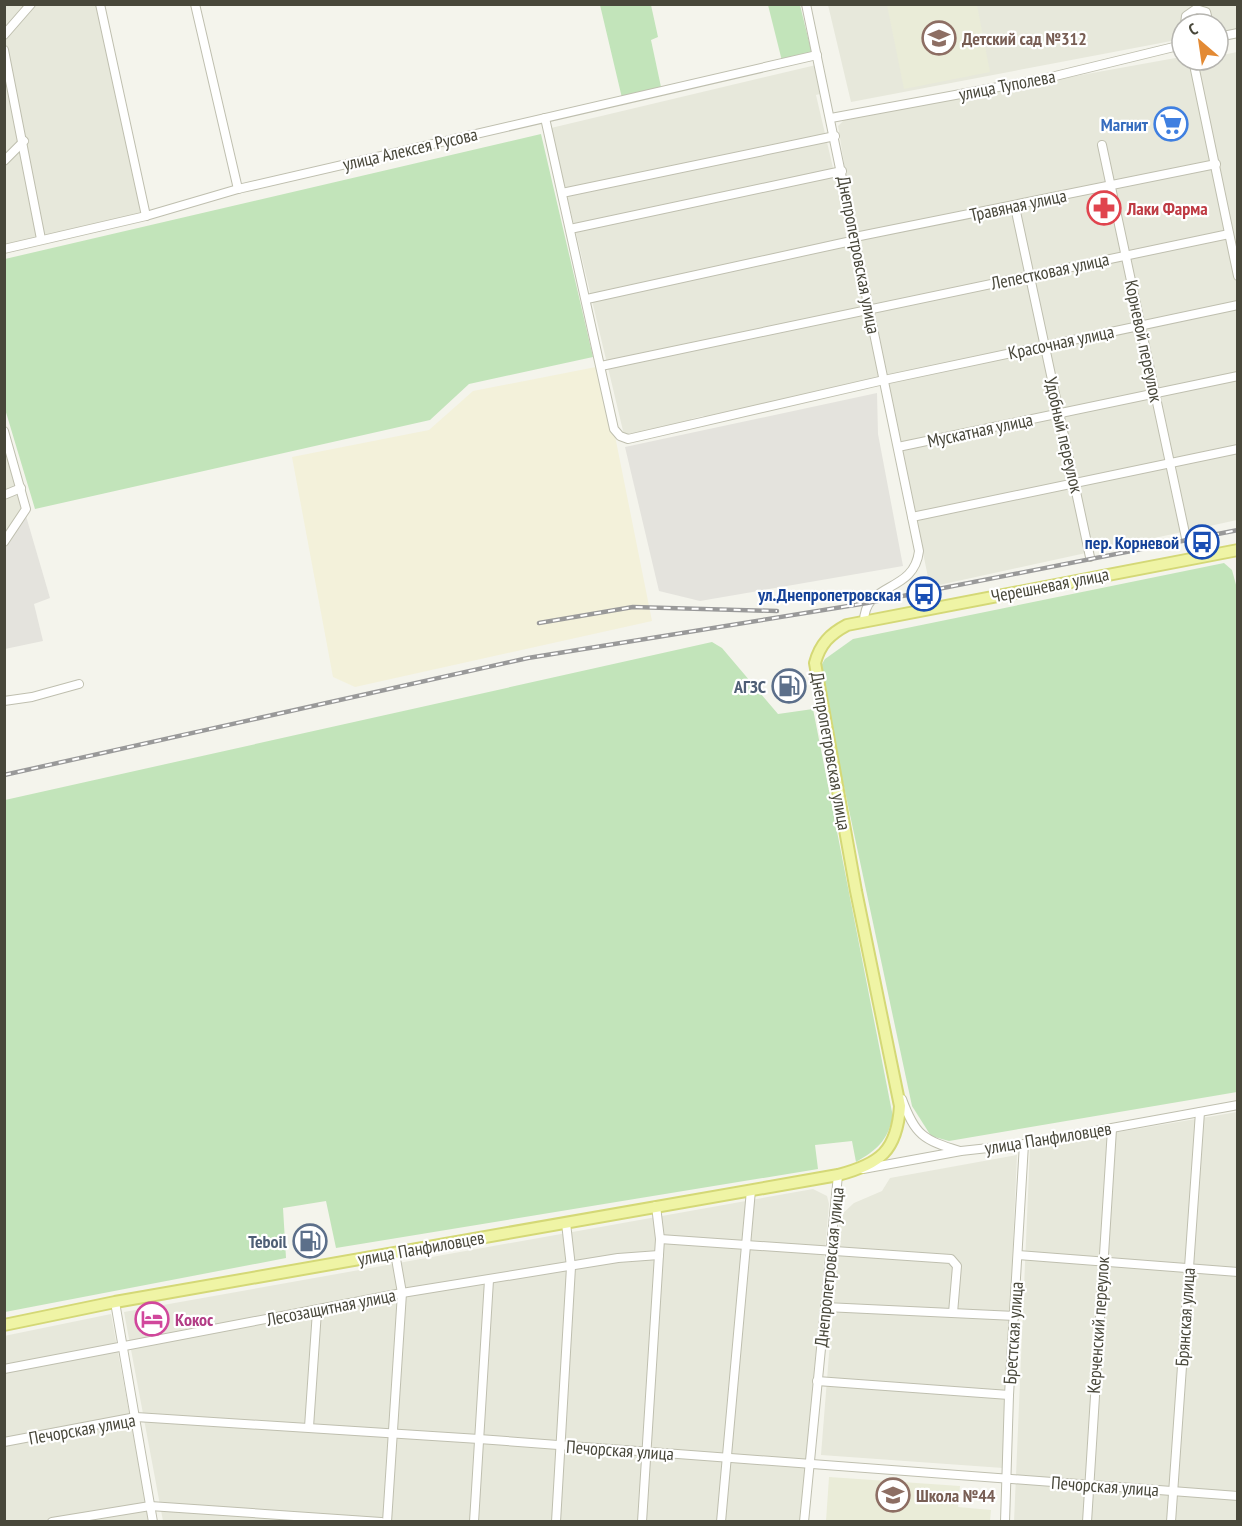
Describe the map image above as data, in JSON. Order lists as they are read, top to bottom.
{
  "streets": {
    "main road": ["Днепропетровская улица", "Черешневая улица", "улица Панфиловцев"],
    "street": [
      "улица Туполева",
      "улица Алексея Русова",
      "Травяная улица",
      "Лепестковая улица",
      "Корневой переулок",
      "Красочная улица",
      "Мускатная улица",
      "Удобный переулок",
      "Лесозащитная улица",
      "Брянская улица",
      "Керченский переулок",
      "Брестская улица",
      "Печорская улица"
    ]
  },
  "crossings": [
    ["улица Туполева", "Днепропетровская улица"],
    ["улица Алексея Русова", "Днепропетровская улица"],
    ["Травяная улица", "Днепропетровская улица"],
    ["Травяная улица", "Корневой переулок"],
    ["Травяная улица", "Удобный переулок"],
    ["Днепропетровская улица", "Лепестковая улица"],
    ["Днепропетровская улица", "Красочная улица"],
    ["Днепропетровская улица", "Мускатная улица"],
    ["Днепропетровская улица", "Черешневая улица"],
    ["Днепропетровская улица", "улица Панфиловцев"],
    ["Днепропетровская улица", "Печорская улица"],
    ["Лепестковая улица", "Корневой переулок"],
    ["Лепестковая улица", "Красочная улица"],
    ["Лепестковая улица", "Удобный переулок"],
    ["Корневой переулок", "Красочная улица"],
    ["Корневой переулок", "Мускатная улица"],
    ["Красочная улица", "Удобный переулок"],
    ["Мускатная улица", "Удобный переулок"],
    ["улица Панфиловцев", "Брянская улица"],
    ["улица Панфиловцев", "Керченский переулок"],
    ["улица Панфиловцев", "Брестская улица"],
    ["Брянская улица", "Печорская улица"],
    ["Керченский переулок", "Печорская улица"],
    ["Брестская улица", "Печорская улица"]
  ],
  "places": {
    "school or university": ["Детский сад №312", "Школа №44"],
    "supermarket": ["Магнит"],
    "pharmacy": ["Лаки Фарма"],
    "bus stop": ["пер. Корневой", "ул.Днепропетровская"],
    "fuel station": ["АГЗС", "Teboil"],
    "hotel": ["Кокос"]
  },
  "north": "top left"
}
